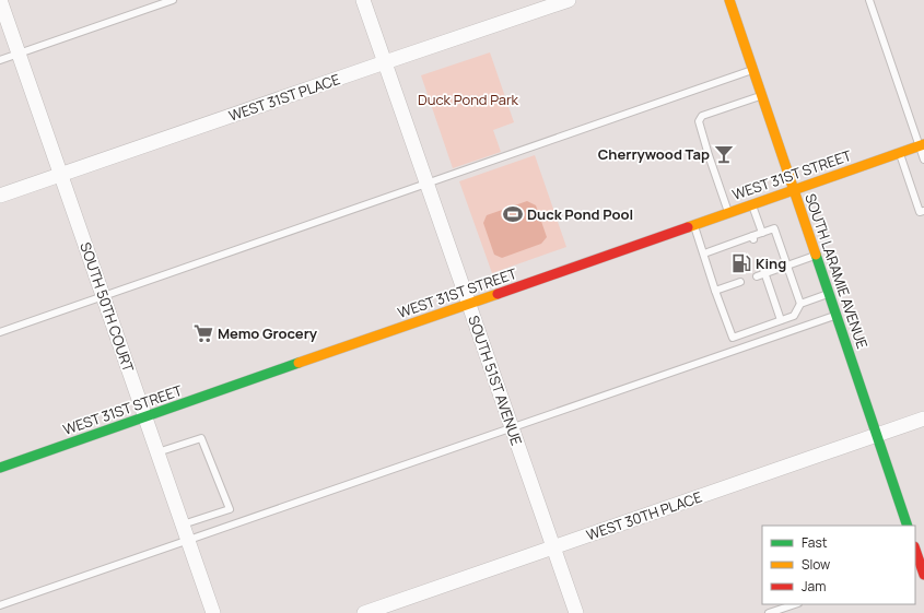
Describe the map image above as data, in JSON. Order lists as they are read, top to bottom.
{
  "streets": {
    "main road": ["WEST 31ST STREET", "SOUTH LARAMIE AVENUE"],
    "street": [
      "WEST 31ST PLACE",
      "SOUTH 50TH COURT",
      "SOUTH 51ST AVENUE",
      "WEST 30TH PLACE"
    ]
  },
  "crossings": [
    ["WEST 31ST PLACE", "SOUTH 50TH COURT"],
    ["WEST 31ST PLACE", "SOUTH 51ST AVENUE"],
    ["WEST 31ST STREET", "SOUTH LARAMIE AVENUE"],
    ["WEST 31ST STREET", "SOUTH 50TH COURT"],
    ["WEST 31ST STREET", "SOUTH 51ST AVENUE"],
    ["SOUTH LARAMIE AVENUE", "WEST 30TH PLACE"],
    ["SOUTH 51ST AVENUE", "WEST 30TH PLACE"]
  ],
  "parks": ["Duck Pond Park"],
  "places": {
    "bar": ["Cherrywood Tap"],
    "sports": ["Duck Pond Pool"],
    "fuel station": ["King"],
    "supermarket": ["Memo Grocery"]
  },
  "legend": ["Fast", "Slow", "Jam"]
}
